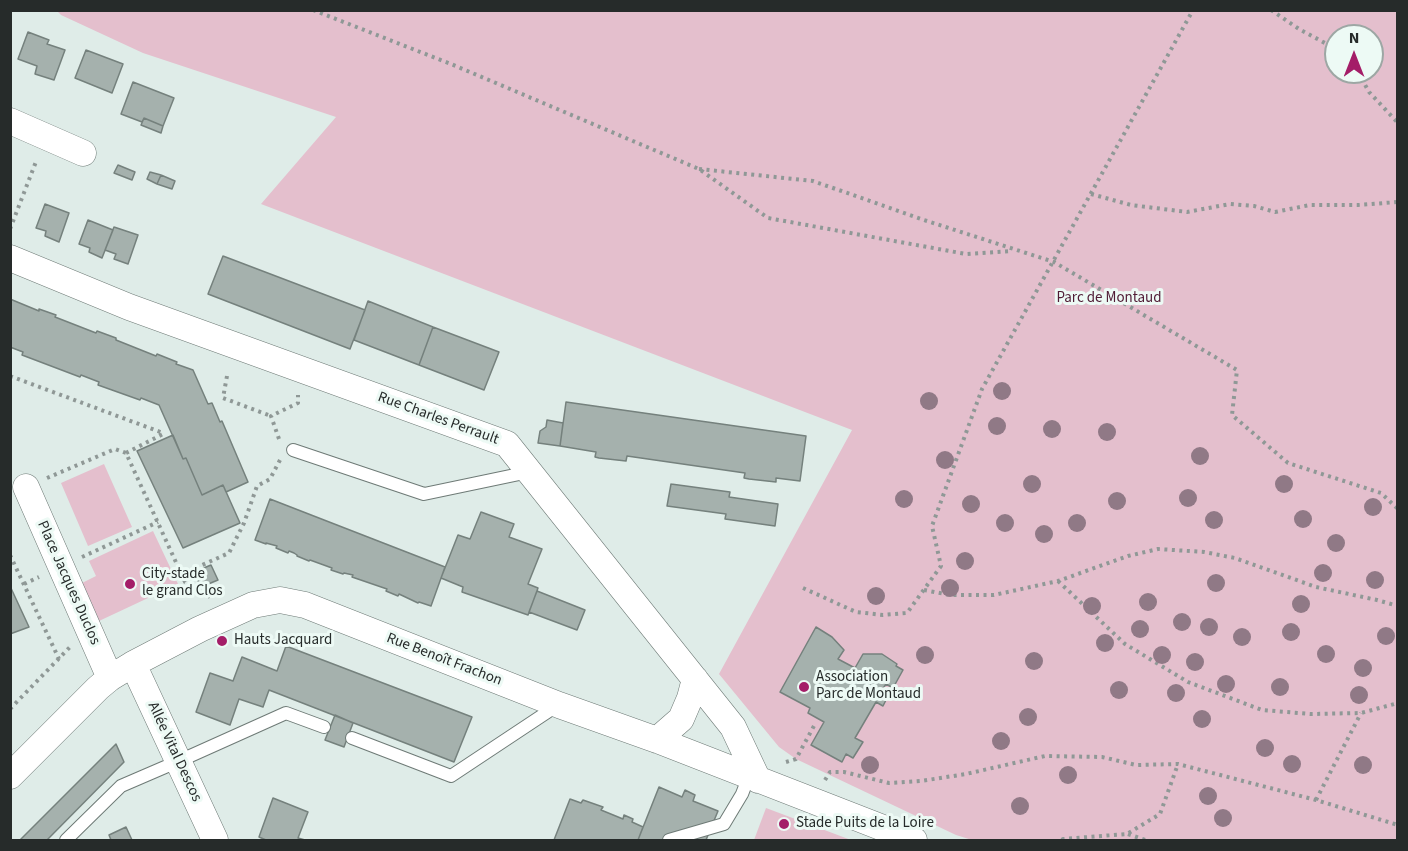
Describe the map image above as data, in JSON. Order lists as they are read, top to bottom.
{
  "streets": {
    "street": [
      "Rue Charles Perrault",
      "Place Jacques Duclos",
      "Rue Benoît Frachon",
      "Allée Vital Descos"
    ]
  },
  "crossings": [
    ["Rue Charles Perrault", "Rue Benoît Frachon"],
    ["Place Jacques Duclos", "Rue Benoît Frachon"],
    ["Rue Benoît Frachon", "Allée Vital Descos"]
  ],
  "parks": ["Parc de Montaud"],
  "places": [
    "City-stade le grand Clos",
    "Hauts Jacquard",
    "Association Parc de Montaud",
    "Stade Puits de la Loire"
  ],
  "north": "top"
}
